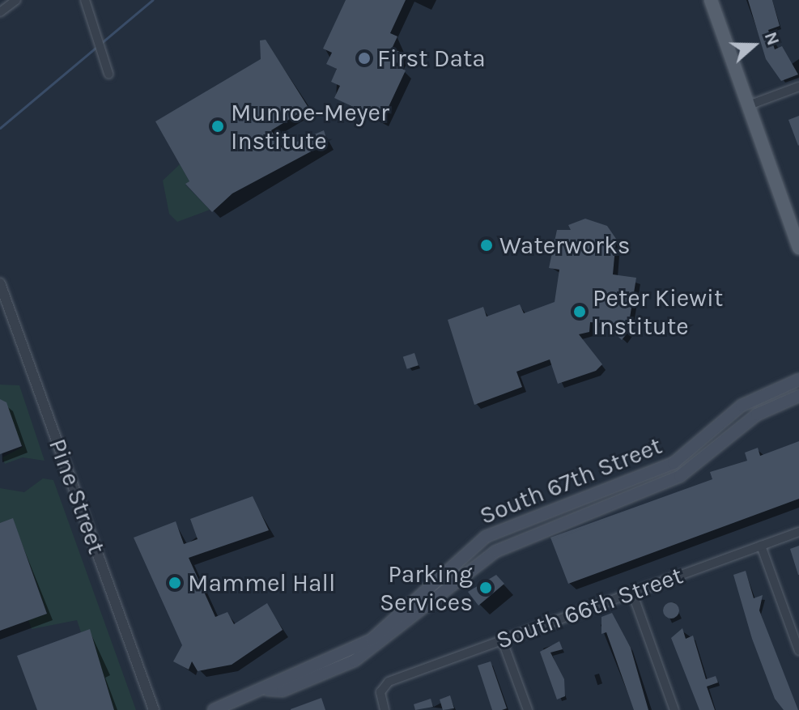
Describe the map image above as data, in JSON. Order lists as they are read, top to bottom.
{
  "streets": {
    "main road": ["South 67th Street"],
    "street": ["Pine Street", "South 66th Street"]
  },
  "places": [
    "First Data",
    "Munroe-Meyer Institute",
    "Waterworks",
    "Peter Kiewit Institute",
    "Mammel Hall",
    "Parking Services"
  ],
  "north": "right"
}
